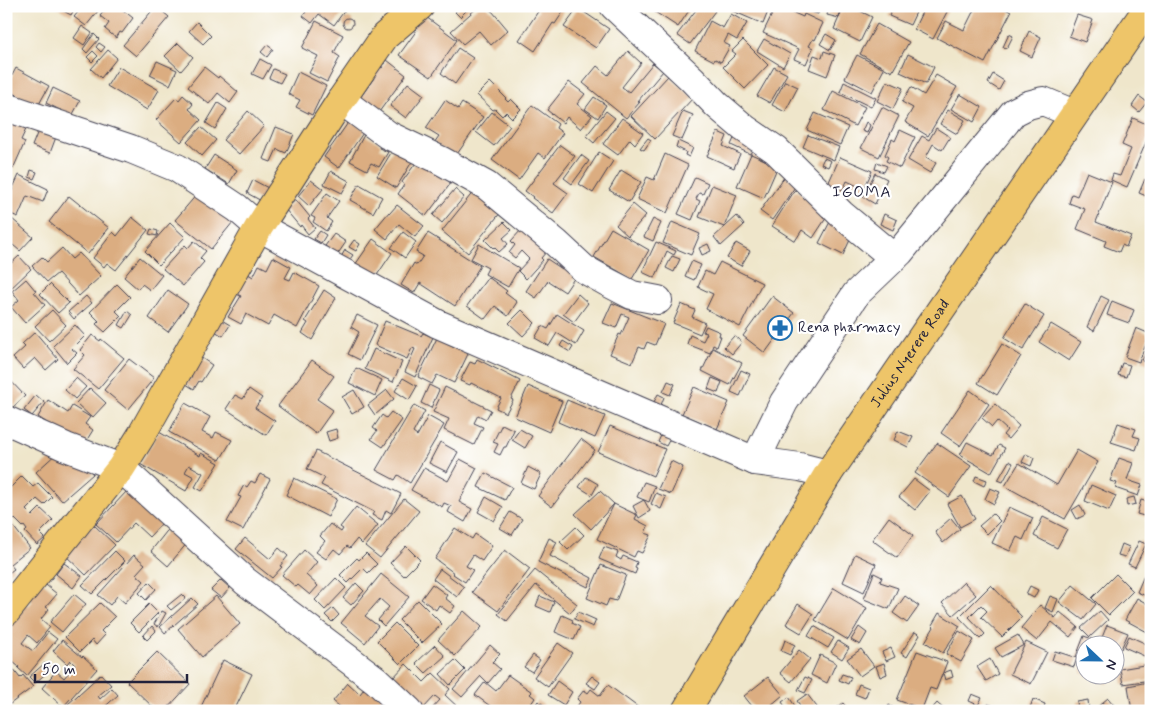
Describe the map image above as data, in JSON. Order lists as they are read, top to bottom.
{
  "streets": {
    "main road": ["Julius Nyerere Road"]
  },
  "districts": ["IGOMA"],
  "places": {
    "pharmacy": ["Rena pharmacy"]
  },
  "scale_bar": "50 m",
  "north": "right"
}
